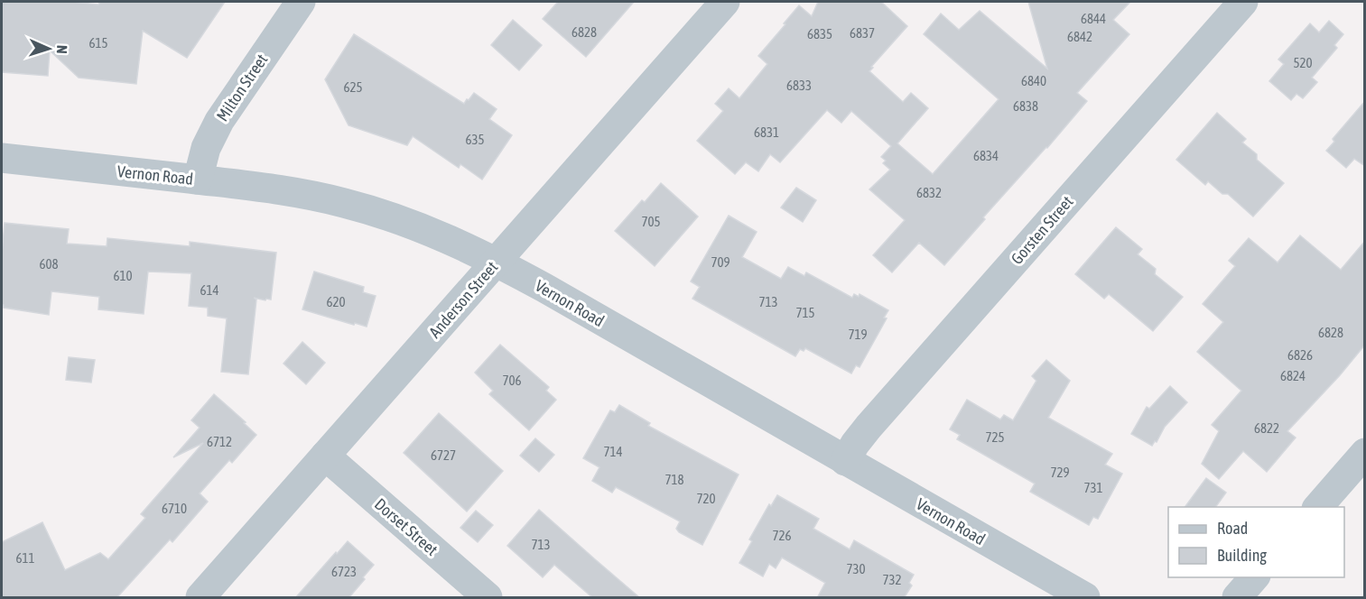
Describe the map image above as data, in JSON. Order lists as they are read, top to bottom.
{
  "streets": {
    "street": [
      "Milton Street",
      "Vernon Road",
      "Gorsten Street",
      "Anderson Street",
      "Dorset Street"
    ]
  },
  "crossings": [
    ["Milton Street", "Vernon Road"],
    ["Vernon Road", "Gorsten Street"],
    ["Vernon Road", "Anderson Street"],
    ["Anderson Street", "Dorset Street"]
  ],
  "house_numbers": [
    "6844",
    "6828",
    "6837",
    "6835",
    "6842",
    "615",
    "520",
    "6840",
    "6833",
    "625",
    "6838",
    "6831",
    "635",
    "6834",
    "6832",
    "705",
    "709",
    "608",
    "610",
    "614",
    "620",
    "713",
    "715",
    "6828",
    "719",
    "6826",
    "6824",
    "706",
    "6822",
    "725",
    "6712",
    "714",
    "6727",
    "729",
    "718",
    "731",
    "720",
    "6710",
    "726",
    "713",
    "611",
    "730",
    "6723",
    "732"
  ],
  "legend": ["Road", "Building"],
  "north": "right"
}
